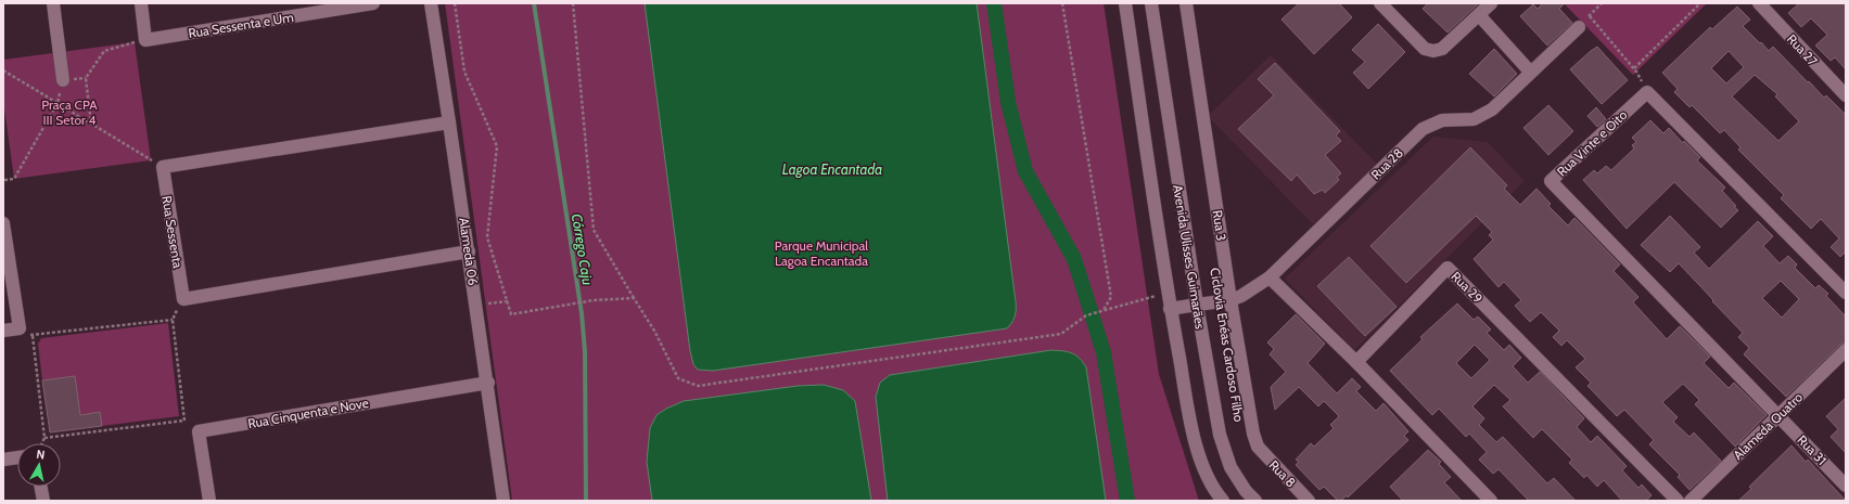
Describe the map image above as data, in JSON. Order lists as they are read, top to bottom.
{
  "streets": {
    "street": [
      "Rua Sessenta e Um",
      "Rua 27",
      "Rua Vinte e Oito",
      "Rua 28",
      "Rua 3",
      "Rua Sessenta",
      "Alameda 06",
      "Avenida Ulisses Guimarães",
      "Rua 29",
      "Rua Cinquenta e Nove",
      "Alameda Quatro",
      "Rua 31",
      "Rua 8"
    ]
  },
  "crossings": [
    ["Rua Vinte e Oito", "Alameda Quatro"],
    ["Rua Vinte e Oito", "Rua 31"],
    ["Rua 28", "Rua 3"],
    ["Rua 28", "Avenida Ulisses Guimarães"],
    ["Rua 3", "Rua 8"],
    ["Rua Sessenta", "Alameda 06"],
    ["Alameda 06", "Rua Cinquenta e Nove"],
    ["Alameda Quatro", "Rua 31"]
  ],
  "water": ["Lagoa Encantada", "Córrego Caju"],
  "parks": ["Praça CPA III Setor 4", "Parque Municipal Lagoa Encantada"],
  "north": "top"
}
